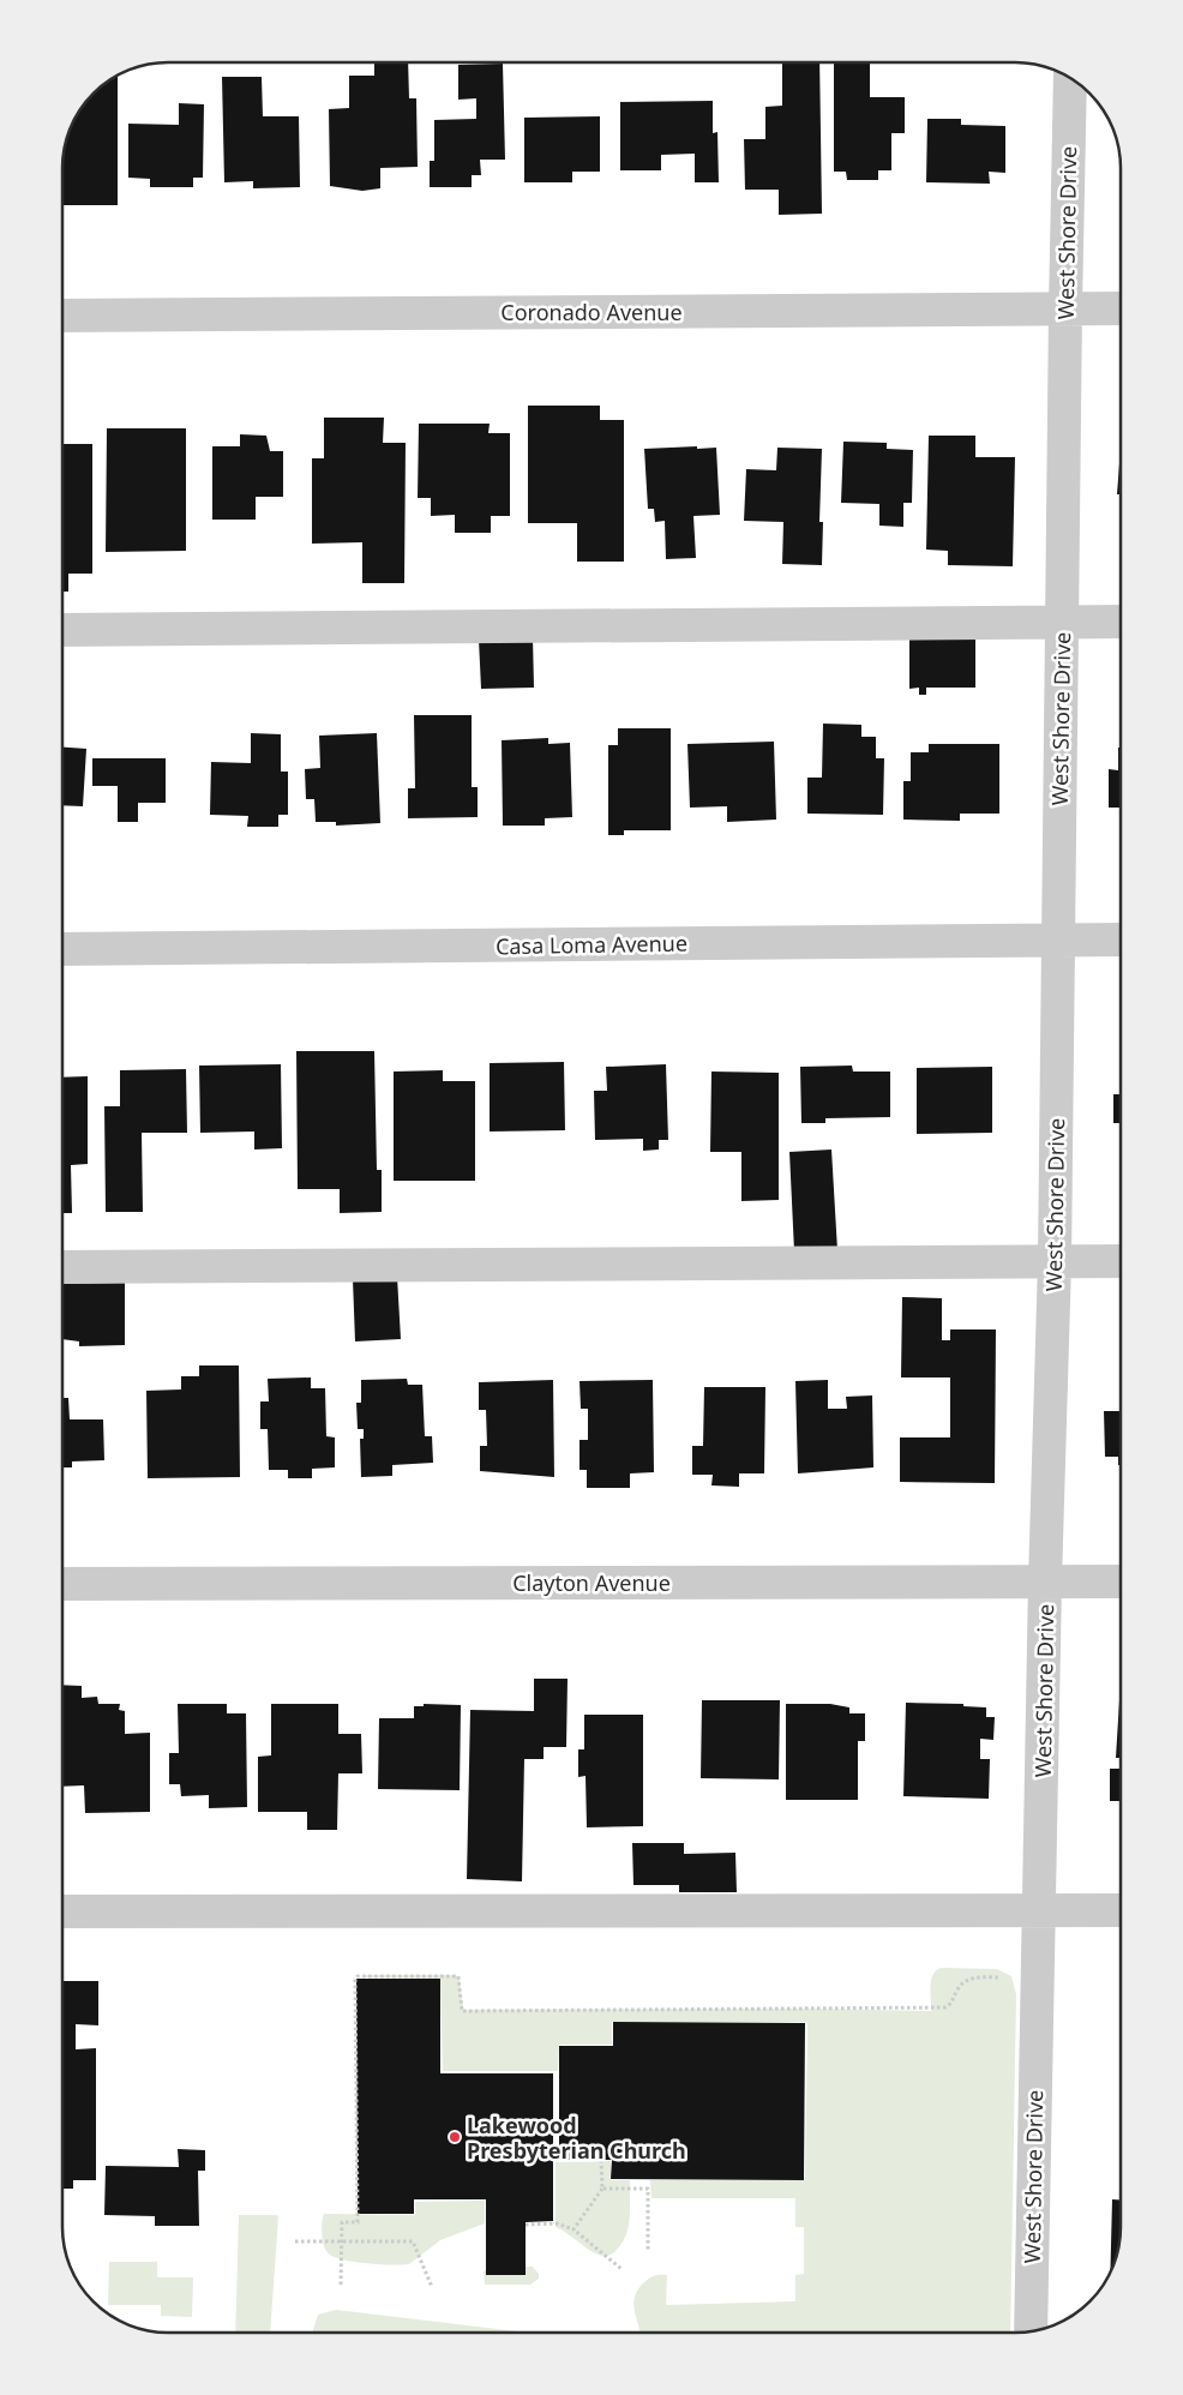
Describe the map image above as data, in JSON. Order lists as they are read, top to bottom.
{
  "streets": {
    "street": [
      "West Shore Drive",
      "Coronado Avenue",
      "Casa Loma Avenue",
      "Clayton Avenue"
    ]
  },
  "crossings": [
    ["West Shore Drive", "Coronado Avenue"],
    ["West Shore Drive", "Casa Loma Avenue"],
    ["West Shore Drive", "Clayton Avenue"]
  ],
  "places": ["Lakewood Presbyterian Church"]
}
